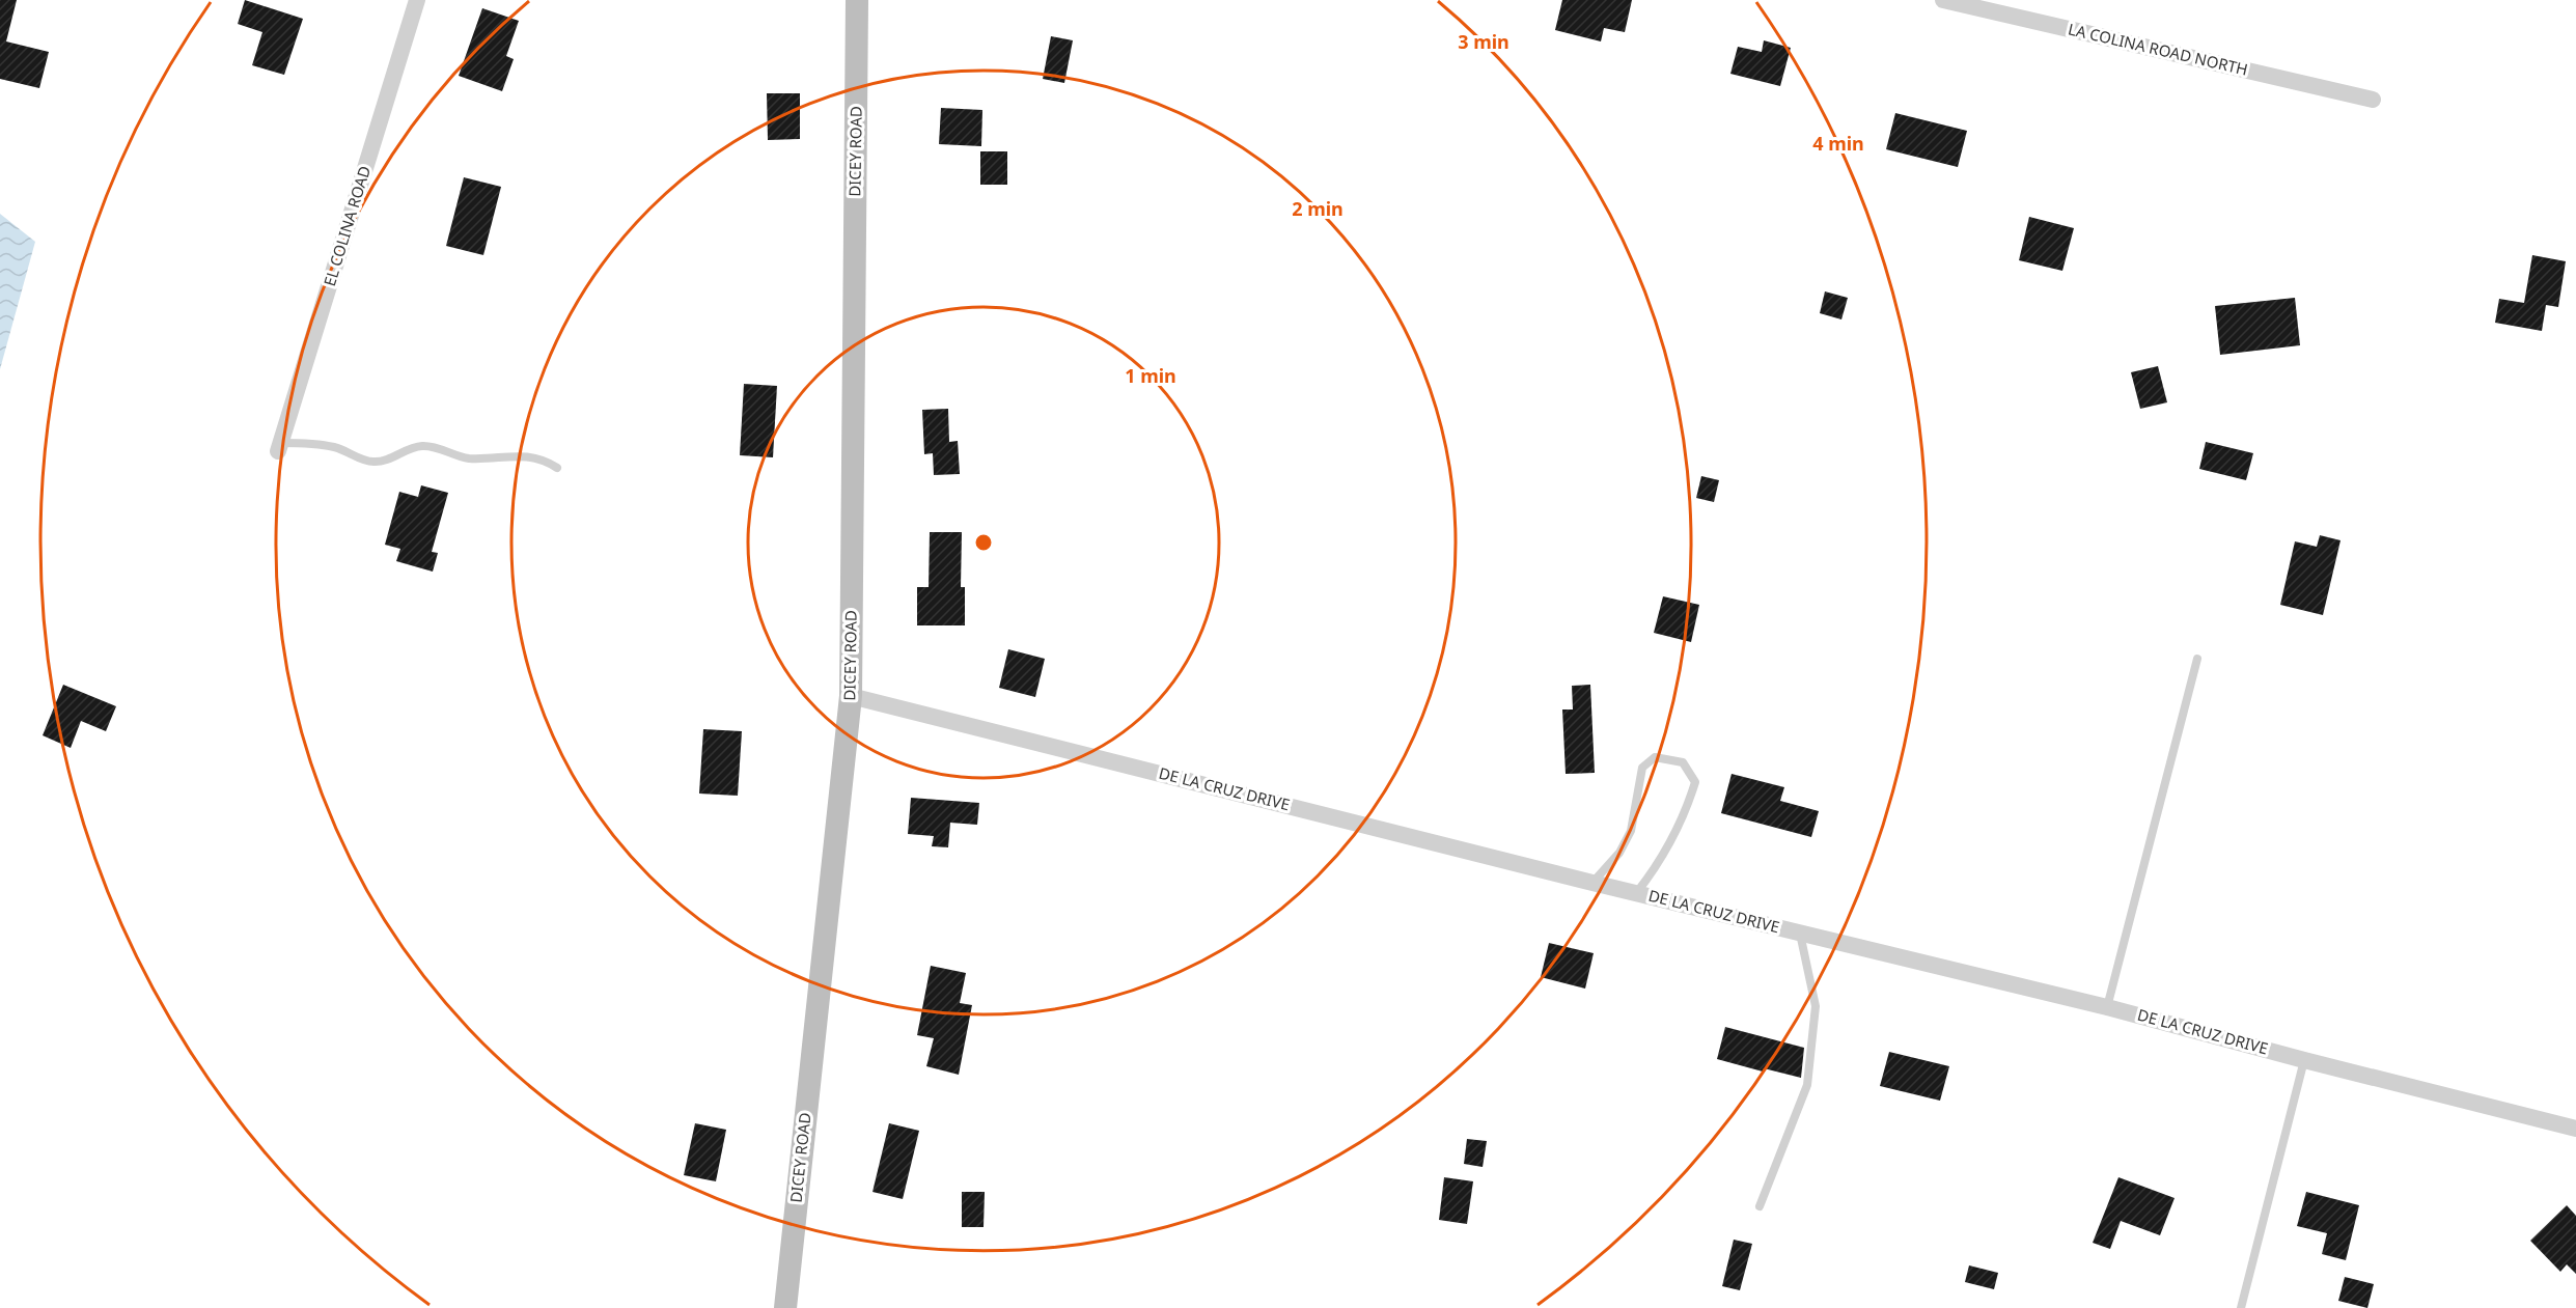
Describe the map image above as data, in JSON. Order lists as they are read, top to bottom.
{
  "streets": {
    "street": [
      "LA COLINA ROAD NORTH",
      "DICEY ROAD",
      "EL COLINA ROAD",
      "DE LA CRUZ DRIVE"
    ]
  },
  "crossings": [
    ["DICEY ROAD", "DE LA CRUZ DRIVE"]
  ],
  "rings": [
    "3 min",
    "4 min",
    "2 min",
    "1 min"
  ]
}
